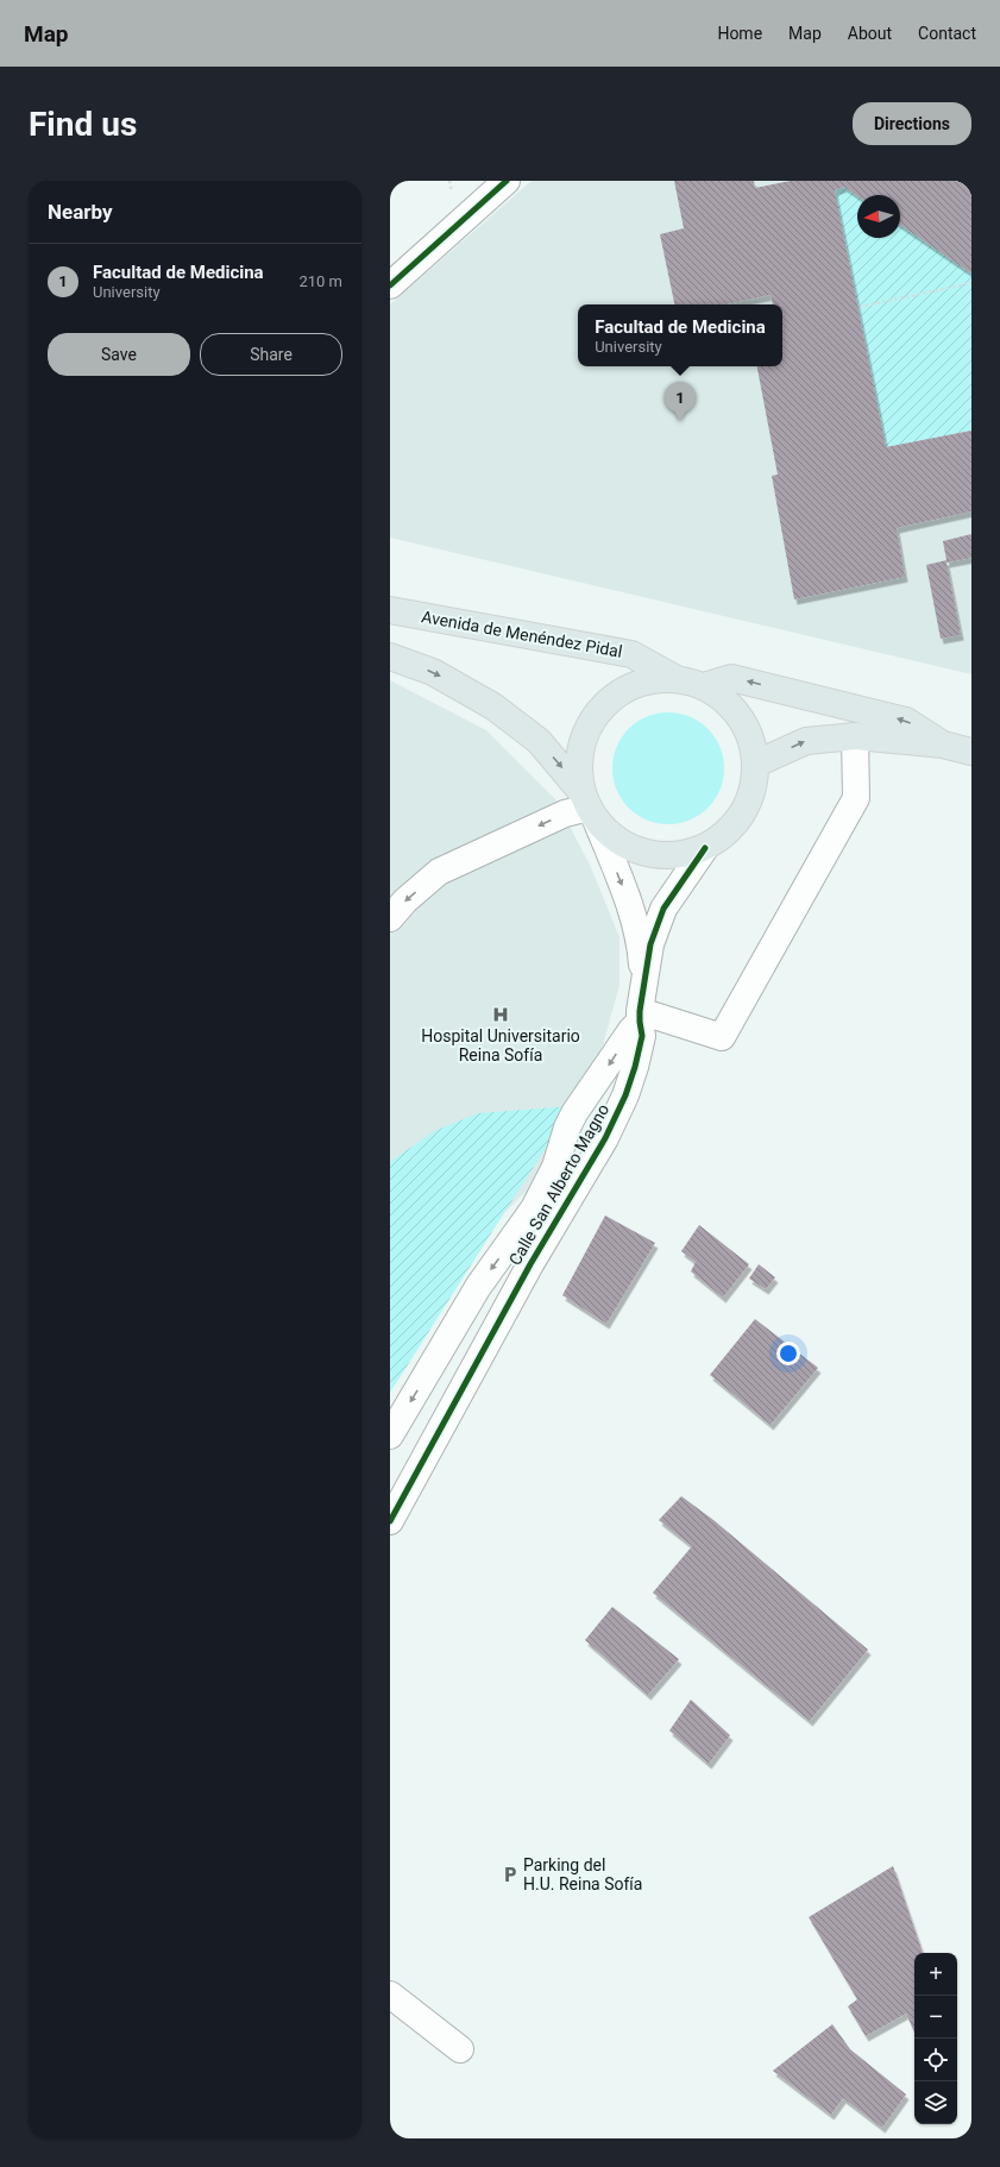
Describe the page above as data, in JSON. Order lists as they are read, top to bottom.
{
  "streets": {
    "main road": ["Avenida de Menéndez Pidal"],
    "street": ["Calle San Alberto Magno"]
  },
  "places": {
    "hospital": ["Hospital Universitario Reina Sofía"],
    "parking": ["Parking del H.U. Reina Sofía"]
  },
  "north": "left",
  "page": {
    "header": "Map",
    "nav": [
      "Home",
      "Map",
      "About",
      "Contact"
    ],
    "buttons": [
      "Directions",
      ["Save", "Share"]
    ],
    "title": "Find us",
    "heading": "Nearby",
    "list": [
      {
        "mark": "1",
        "name": "Facultad de Medicina",
        "note": "University",
        "value": "210 m"
      }
    ],
    "popup": ["Facultad de Medicina", "University"],
    "pins": "1",
    "map_buttons": ["+", "−"]
  }
}
